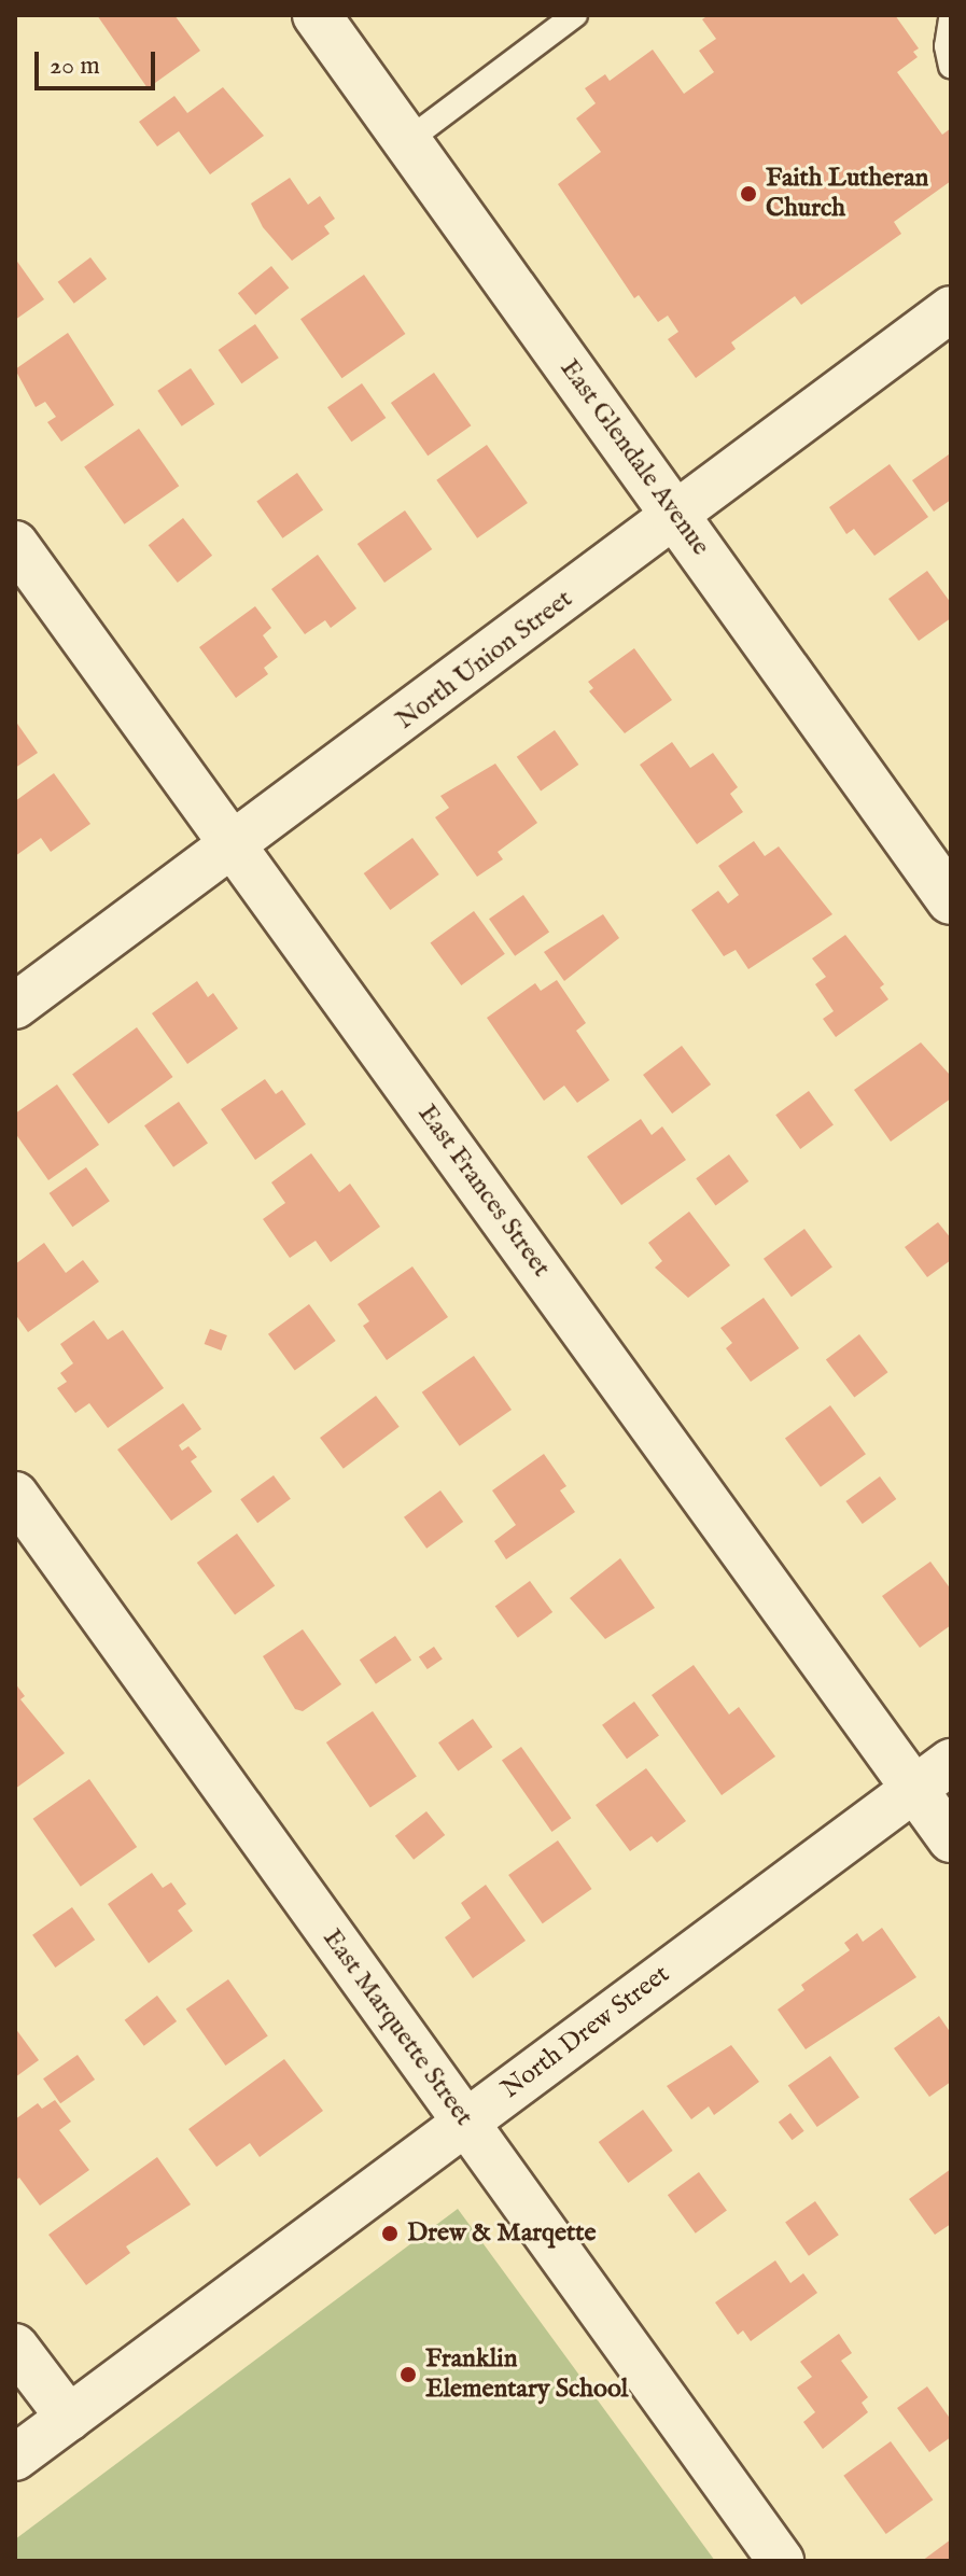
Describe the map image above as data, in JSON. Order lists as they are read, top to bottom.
{
  "streets": {
    "street": [
      "East Glendale Avenue",
      "North Union Street",
      "East Frances Street",
      "East Marquette Street",
      "North Drew Street"
    ]
  },
  "crossings": [
    ["East Glendale Avenue", "North Union Street"],
    ["North Union Street", "East Frances Street"],
    ["East Frances Street", "North Drew Street"],
    ["East Marquette Street", "North Drew Street"]
  ],
  "places": ["Faith Lutheran Church", "Drew & Marqette", "Franklin Elementary School"],
  "scale_bar": "20 m"
}
